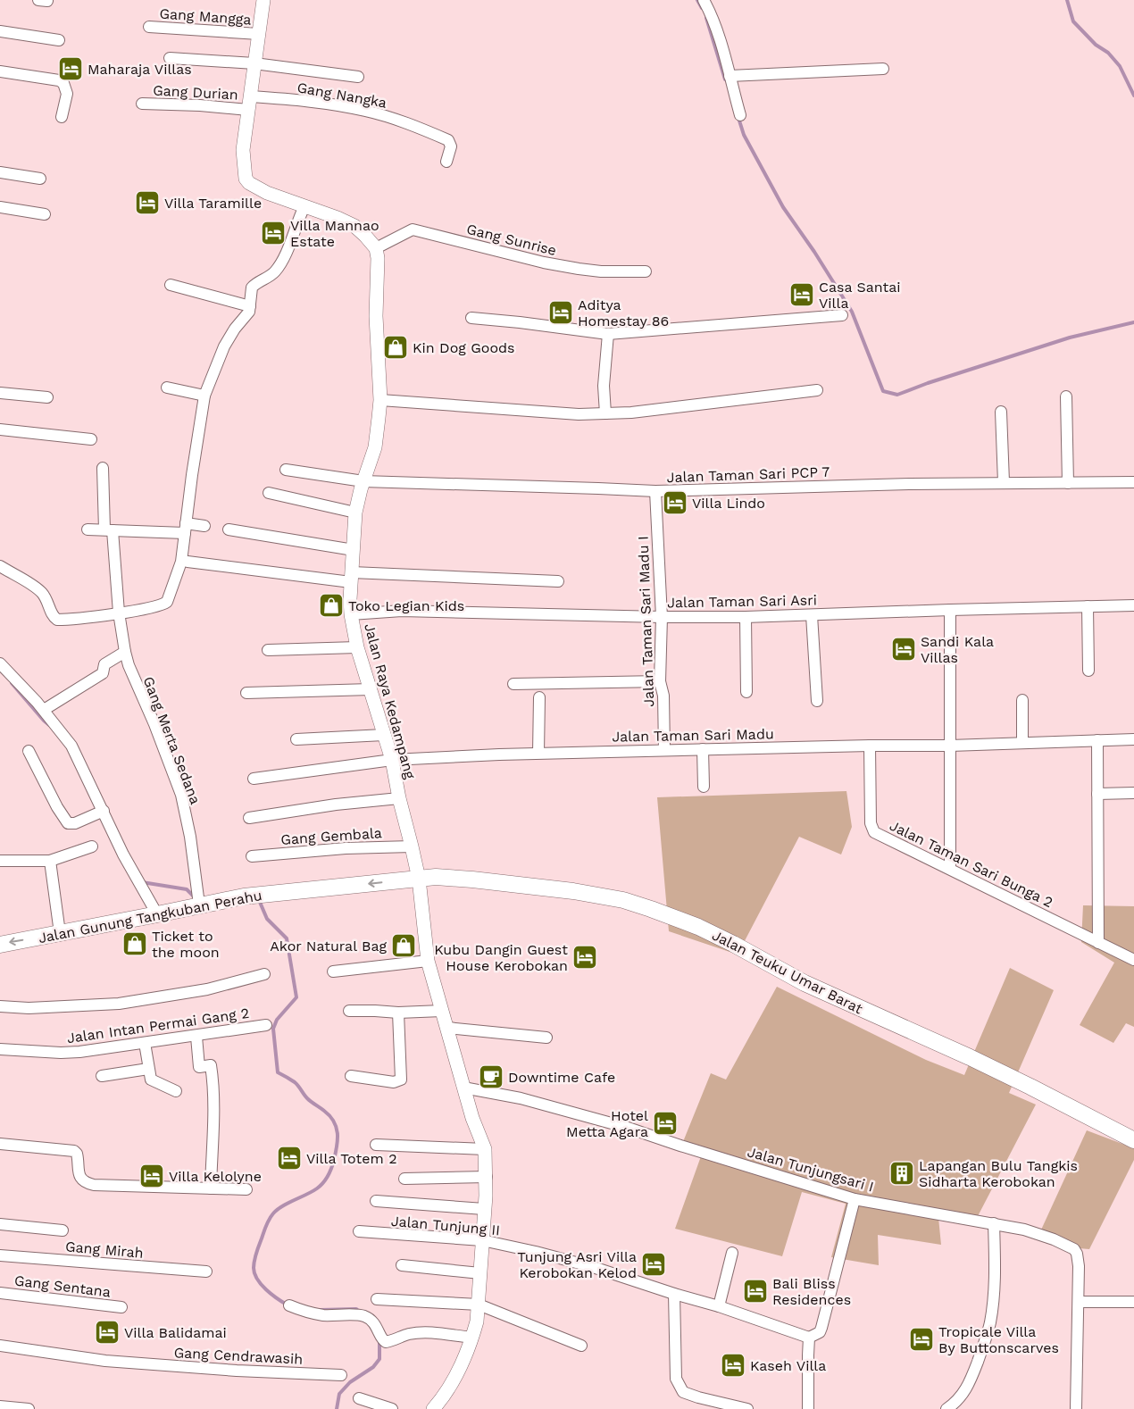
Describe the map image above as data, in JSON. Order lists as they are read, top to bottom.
{
  "streets": {
    "main road": ["Jalan Gunung Tangkuban Perahu", "Jalan Teuku Umar Barat"],
    "street": [
      "Gang Mangga",
      "Gang Durian",
      "Gang Nangka",
      "Gang Sunrise",
      "Jalan Taman Sari PCP 7",
      "Jalan Taman Sari Asri",
      "Jalan Taman Sari Madu I",
      "Jalan Raya Kedampang",
      "Jalan Taman Sari Madu",
      "Gang Merta Sedana",
      "Gang Gembala",
      "Jalan Taman Sari Bunga 2",
      "Jalan Intan Permai Gang 2",
      "Jalan Tunjungsari I",
      "Jalan Tunjung II",
      "Gang Mirah",
      "Gang Sentana",
      "Gang Cendrawasih"
    ]
  },
  "crossings": [
    ["Gang Durian", "Gang Nangka"],
    ["Gang Sunrise", "Jalan Raya Kedampang"],
    ["Jalan Taman Sari PCP 7", "Jalan Taman Sari Madu I"],
    ["Jalan Taman Sari PCP 7", "Jalan Raya Kedampang"],
    ["Jalan Taman Sari Asri", "Jalan Taman Sari Madu I"],
    ["Jalan Taman Sari Asri", "Jalan Raya Kedampang"],
    ["Jalan Taman Sari Madu I", "Jalan Taman Sari Madu"],
    ["Jalan Raya Kedampang", "Jalan Taman Sari Madu"],
    ["Jalan Raya Kedampang", "Gang Gembala"],
    ["Jalan Raya Kedampang", "Jalan Gunung Tangkuban Perahu"],
    ["Jalan Raya Kedampang", "Jalan Teuku Umar Barat"],
    ["Jalan Taman Sari Madu", "Jalan Taman Sari Bunga 2"],
    ["Gang Merta Sedana", "Jalan Gunung Tangkuban Perahu"],
    ["Jalan Gunung Tangkuban Perahu", "Jalan Teuku Umar Barat"]
  ],
  "one_way": ["Jalan Gunung Tangkuban Perahu"],
  "places": {
    "hotel": [
      "Maharaja Villas",
      "Villa Taramille",
      "Villa Mannao Estate",
      "Casa Santai Villa",
      "Aditya Homestay 86",
      "Villa Lindo",
      "Sandi Kala Villas",
      "Kubu Dangin Guest House Kerobokan",
      "Hotel Metta Agara",
      "Villa Totem 2",
      "Villa Kelolyne",
      "Tunjung Asri Villa Kerobokan Kelod",
      "Bali Bliss Residences",
      "Villa Balidamai",
      "Tropicale Villa By Buttonscarves",
      "Kaseh Villa"
    ],
    "shop": [
      "Kin Dog Goods",
      "Toko Legian Kids",
      "Ticket to the moon",
      "Akor Natural Bag"
    ],
    "cafe": ["Downtime Cafe"],
    "building": ["Lapangan Bulu Tangkis Sidharta Kerobokan"]
  }
}
